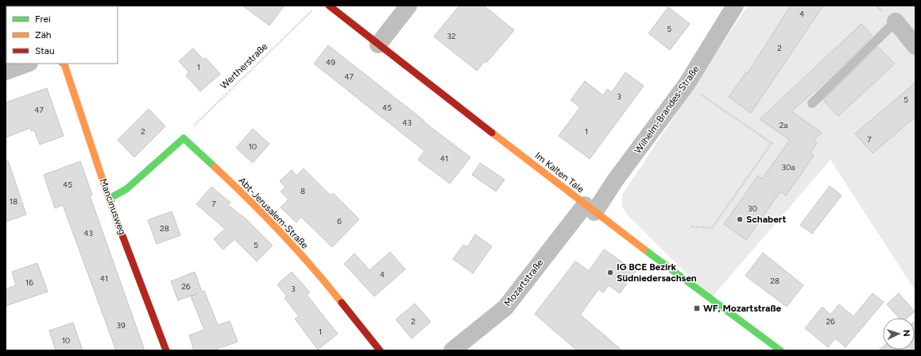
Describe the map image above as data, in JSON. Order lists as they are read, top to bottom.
{
  "streets": {
    "street": [
      "Wilhelm-Brandes-Straße",
      "Im Kalten Tale",
      "Mancinusweg",
      "Abt-Jerusalem-Straße",
      "Mozartstraße"
    ],
    "path": ["Wertherstraße"]
  },
  "crossings": [
    ["Wertherstraße", "Abt-Jerusalem-Straße"],
    ["Wilhelm-Brandes-Straße", "Im Kalten Tale"],
    ["Wilhelm-Brandes-Straße", "Mozartstraße"],
    ["Im Kalten Tale", "Mozartstraße"]
  ],
  "places": {
    "other": ["Schabert", "IG BCE Bezirk Südniedersachsen"],
    "transit": ["WF, Mozartstraße"]
  },
  "house_numbers": [
    "4",
    "5",
    "32",
    "2",
    "49",
    "1",
    "47",
    "3",
    "5",
    "45",
    "47",
    "43",
    "2a",
    "2",
    "1",
    "7",
    "10",
    "41",
    "30a",
    "45",
    "8",
    "18",
    "7",
    "30",
    "6",
    "28",
    "43",
    "5",
    "4",
    "41",
    "28",
    "16",
    "26",
    "3",
    "2",
    "26",
    "39",
    "1",
    "10"
  ],
  "legend": ["Frei", "Zäh", "Stau"],
  "north": "right"
}
